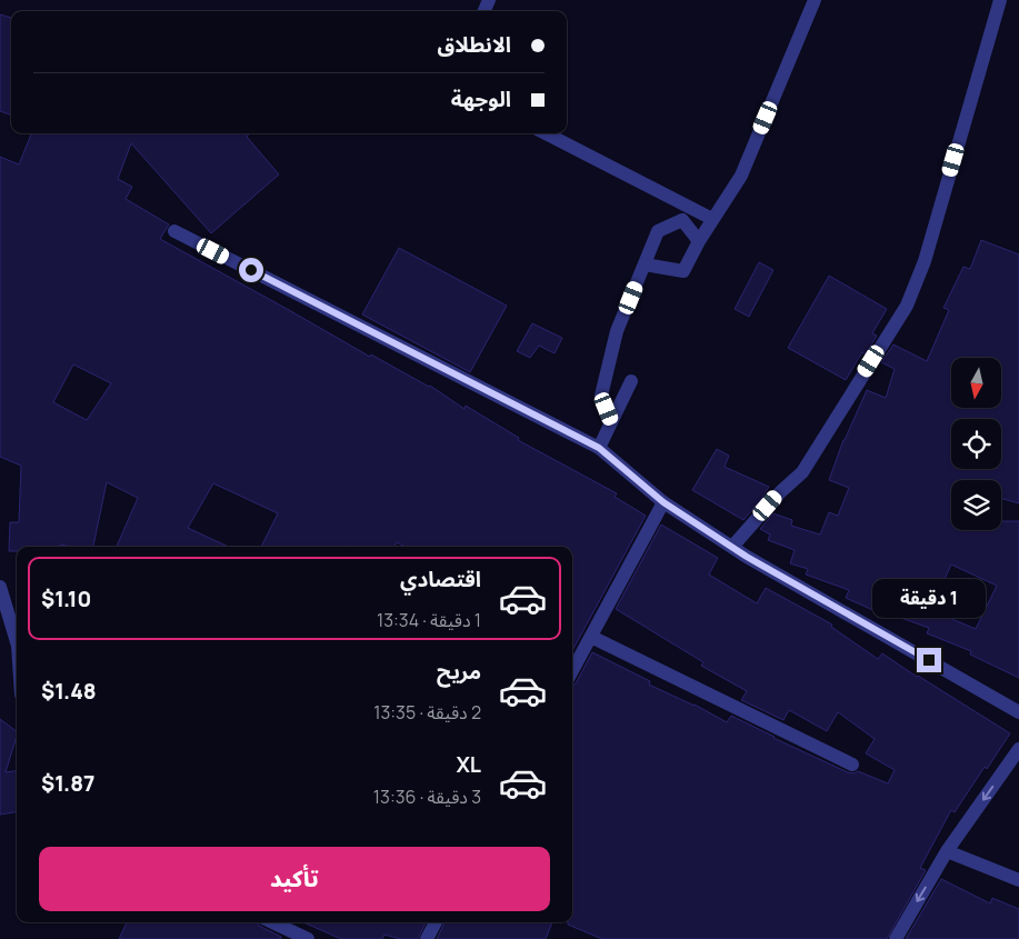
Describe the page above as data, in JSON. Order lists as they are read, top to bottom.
{
  "north": "bottom",
  "page": {
    "banner": ["الانطلاق", "الوجهة"],
    "list": [
      {
        "name": "اقتصادي",
        "note": "1 دقيقة · 13:34",
        "value": "$1.10"
      },
      {
        "name": "مريح",
        "note": "2 دقيقة · 13:35",
        "value": "$1.48"
      },
      {
        "name": "XL",
        "note": "3 دقيقة · 13:36",
        "value": "$1.87"
      }
    ],
    "bubble": "1 دقيقة",
    "buttons": "تأكيد"
  }
}
